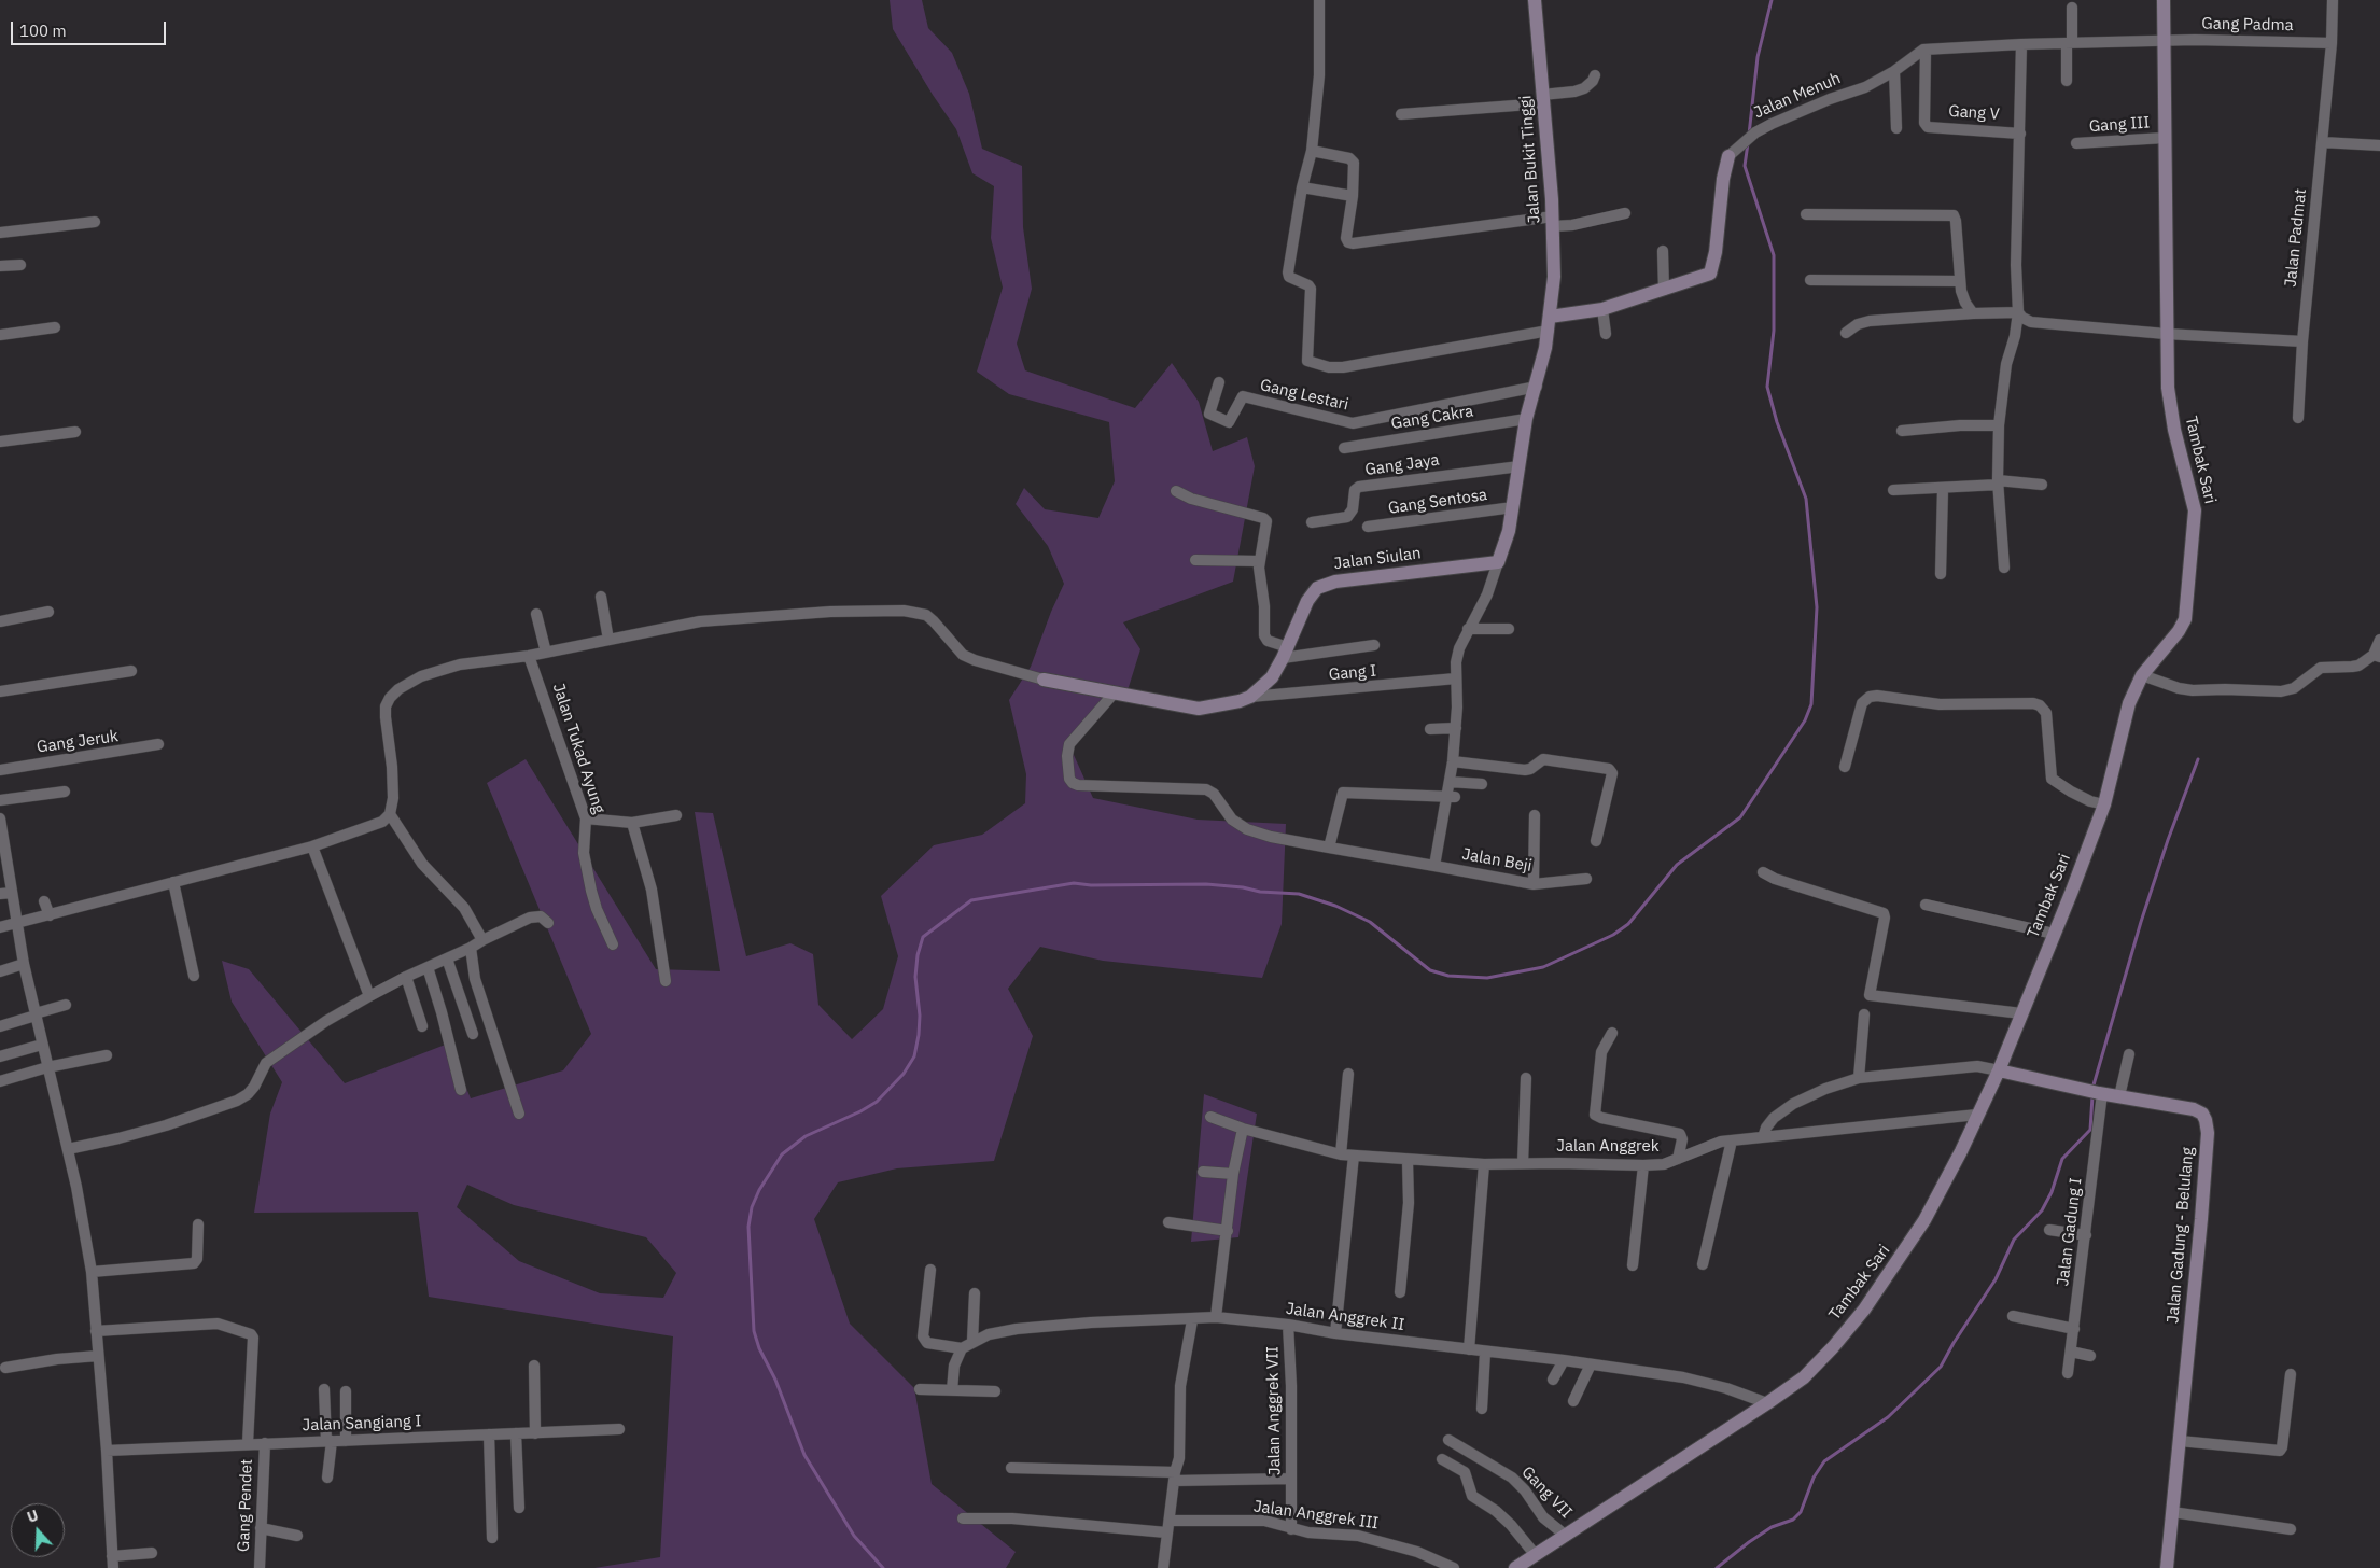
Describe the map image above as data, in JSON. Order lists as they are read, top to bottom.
{
  "streets": {
    "street": [
      "Gang Padma",
      "Jalan Menuh",
      "Gang V",
      "Gang III",
      "Jalan Bukit Tinggi",
      "Jalan Padmat",
      "Gang Lestari",
      "Gang Cakra",
      "Tambak Sari",
      "Gang Jaya",
      "Gang Sentosa",
      "Jalan Siulan",
      "Gang I",
      "Gang Jeruk",
      "Jalan Tukad Ayung",
      "Jalan Beji",
      "Jalan Anggrek",
      "Jalan Gadung I",
      "Jalan Gadung - Belulang",
      "Jalan Anggrek II",
      "Jalan Anggrek VII",
      "Jalan Sangiang I",
      "Gang VII",
      "Gang Pendet",
      "Jalan Anggrek III"
    ]
  },
  "crossings": [
    ["Gang Padma", "Jalan Menuh"],
    ["Gang Padma", "Jalan Padmat"],
    ["Gang Padma", "Tambak Sari"],
    ["Jalan Menuh", "Gang V"],
    ["Jalan Menuh", "Jalan Bukit Tinggi"],
    ["Jalan Menuh", "Tambak Sari"],
    ["Gang III", "Tambak Sari"],
    ["Tambak Sari", "Jalan Anggrek"],
    ["Tambak Sari", "Jalan Gadung - Belulang"],
    ["Tambak Sari", "Jalan Anggrek II"],
    ["Tambak Sari", "Gang VII"],
    ["Jalan Siulan", "Gang I"],
    ["Jalan Siulan", "Jalan Beji"],
    ["Jalan Gadung I", "Jalan Gadung - Belulang"],
    ["Jalan Anggrek II", "Jalan Anggrek VII"],
    ["Jalan Anggrek VII", "Jalan Anggrek III"],
    ["Jalan Sangiang I", "Gang Pendet"]
  ],
  "scale_bar": "100 m",
  "north": "top"
}
